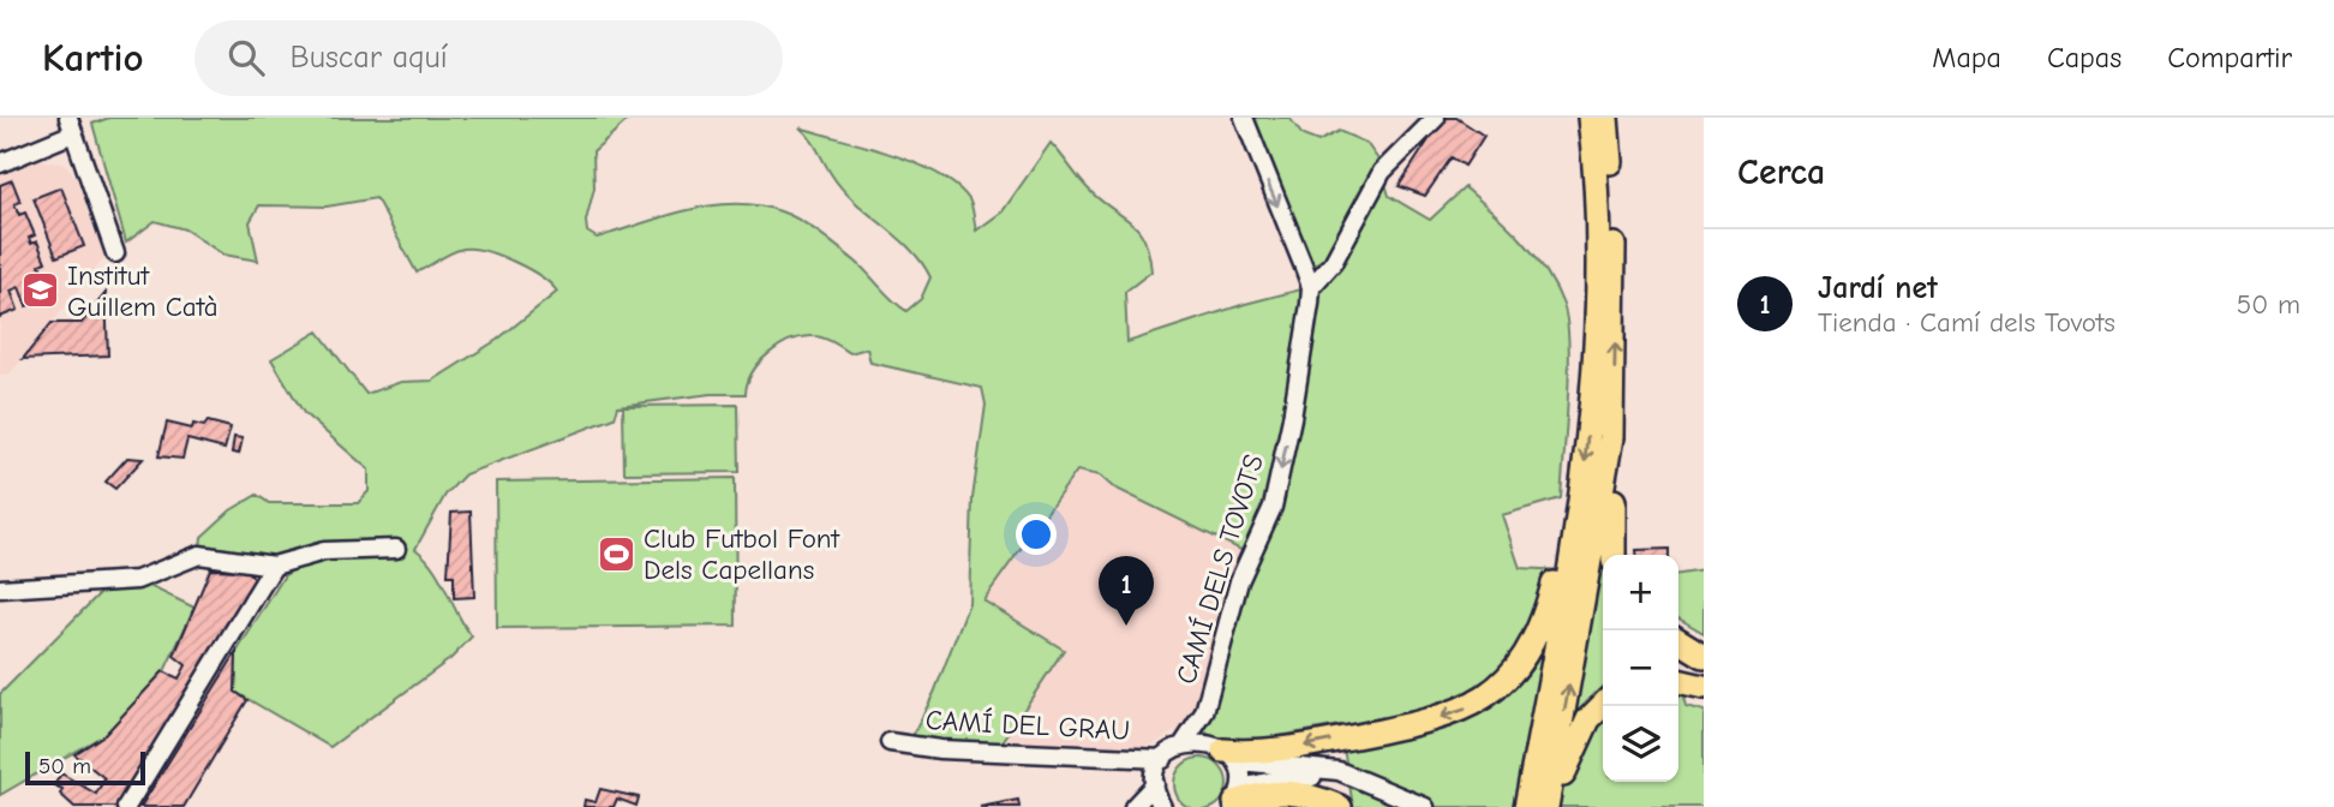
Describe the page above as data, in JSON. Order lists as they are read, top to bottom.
{
  "streets": {
    "street": ["CAMÍ DELS TOVOTS", "CAMÍ DEL GRAU"]
  },
  "one_way": ["CAMÍ DELS TOVOTS"],
  "places": {
    "school or university": ["Institut Guillem Catà"],
    "sports": ["Club Futbol Font Dels Capellans"]
  },
  "scale_bar": "50 m",
  "page": {
    "header": "Kartio",
    "search": "Buscar aquí",
    "nav": ["Mapa", "Capas", "Compartir"],
    "heading": "Cerca",
    "list": [
      {
        "mark": "1",
        "name": "Jardí net",
        "note": "Tienda · Camí dels Tovots",
        "value": "50 m"
      }
    ],
    "map_buttons": ["+", "−"],
    "pins": "1",
    "scale": "50 m"
  }
}
